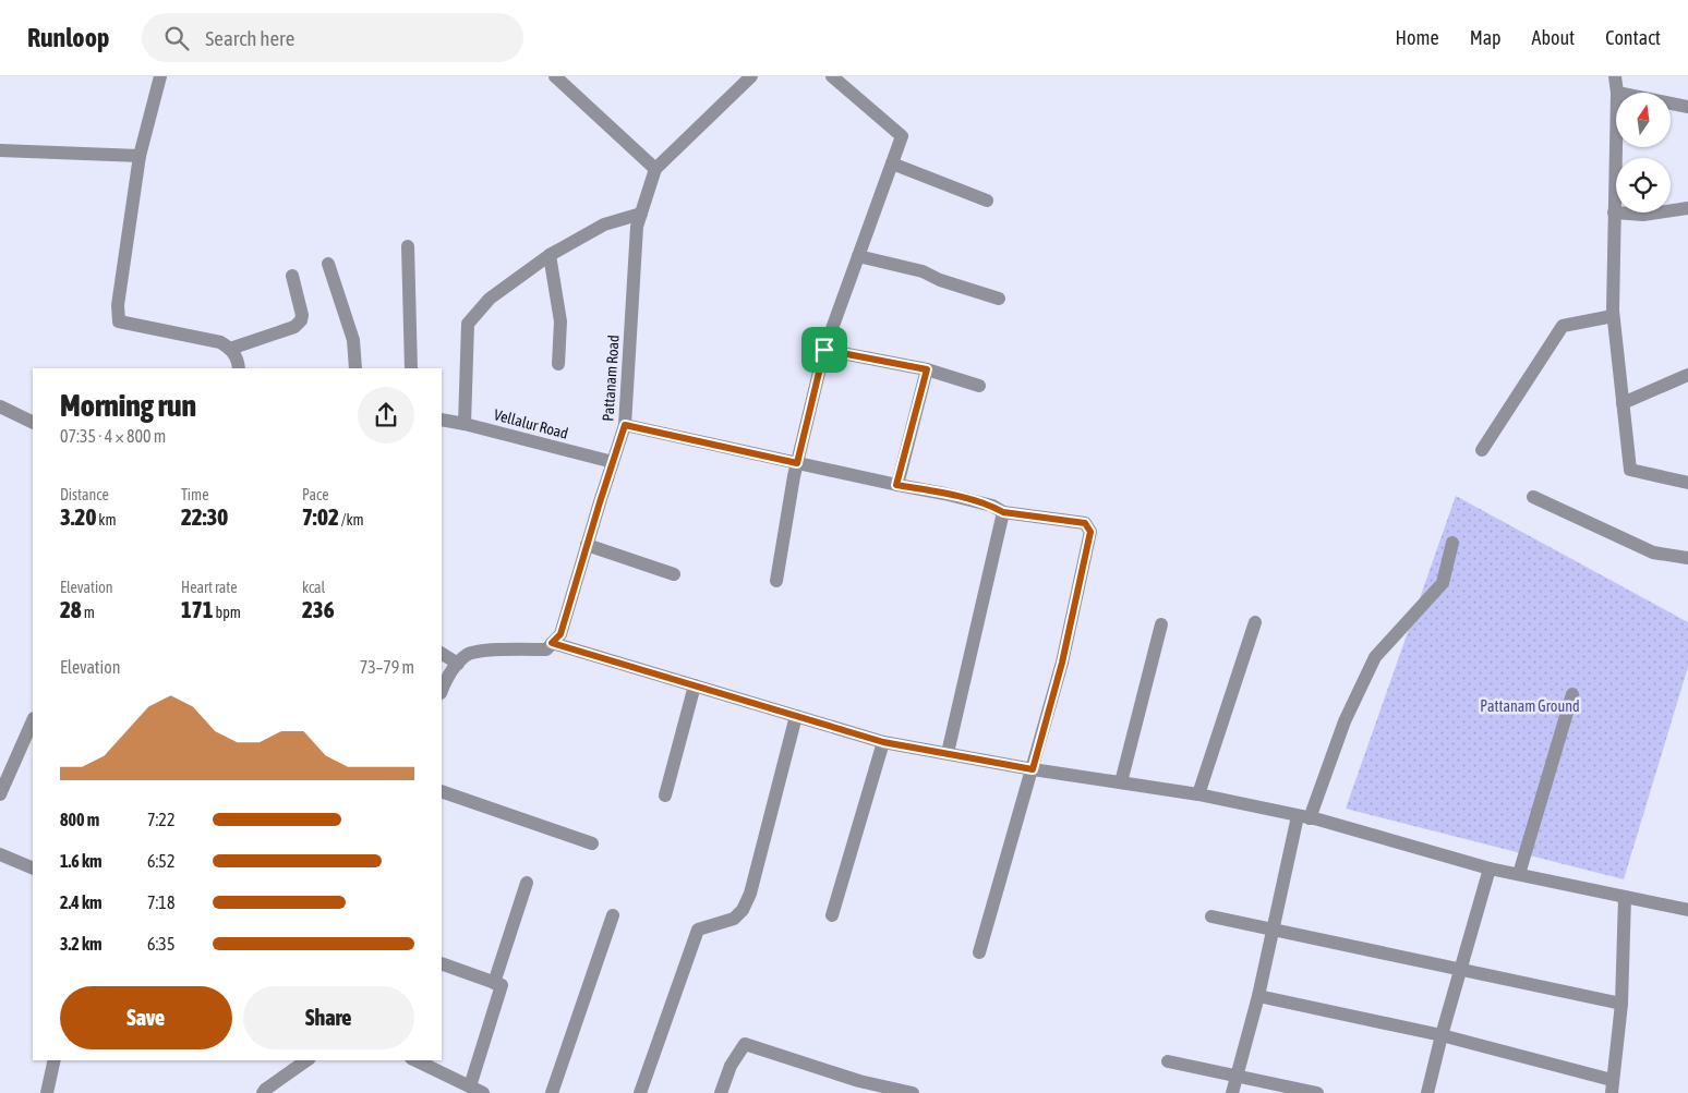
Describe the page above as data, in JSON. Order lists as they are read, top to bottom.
{
  "streets": {
    "street": ["Pattanam Road", "Vellalur Road"]
  },
  "crossings": [
    ["Pattanam Road", "Vellalur Road"]
  ],
  "parks": ["Pattanam Ground"],
  "north": "top",
  "page": {
    "header": "Runloop",
    "search": "Search here",
    "nav": [
      "Home",
      "Map",
      "About",
      "Contact"
    ],
    "heading": ["Morning run", "07:35 · 4 × 800 m"],
    "stats": [
      ["Distance", "3.20 km"],
      ["Time", "22:30"],
      ["Pace", "7:02 /km"],
      ["Elevation", "28 m"],
      ["Heart rate", "171 bpm"],
      ["kcal", "236"]
    ],
    "chart": ["Elevation", "73–79 m"],
    "list": [
      {
        "name": "800 m",
        "note": "7:22"
      },
      {
        "name": "1.6 km",
        "note": "6:52"
      },
      {
        "name": "2.4 km",
        "note": "7:18"
      },
      {
        "name": "3.2 km",
        "note": "6:35"
      }
    ],
    "buttons": ["Save", "Share"]
  }
}
